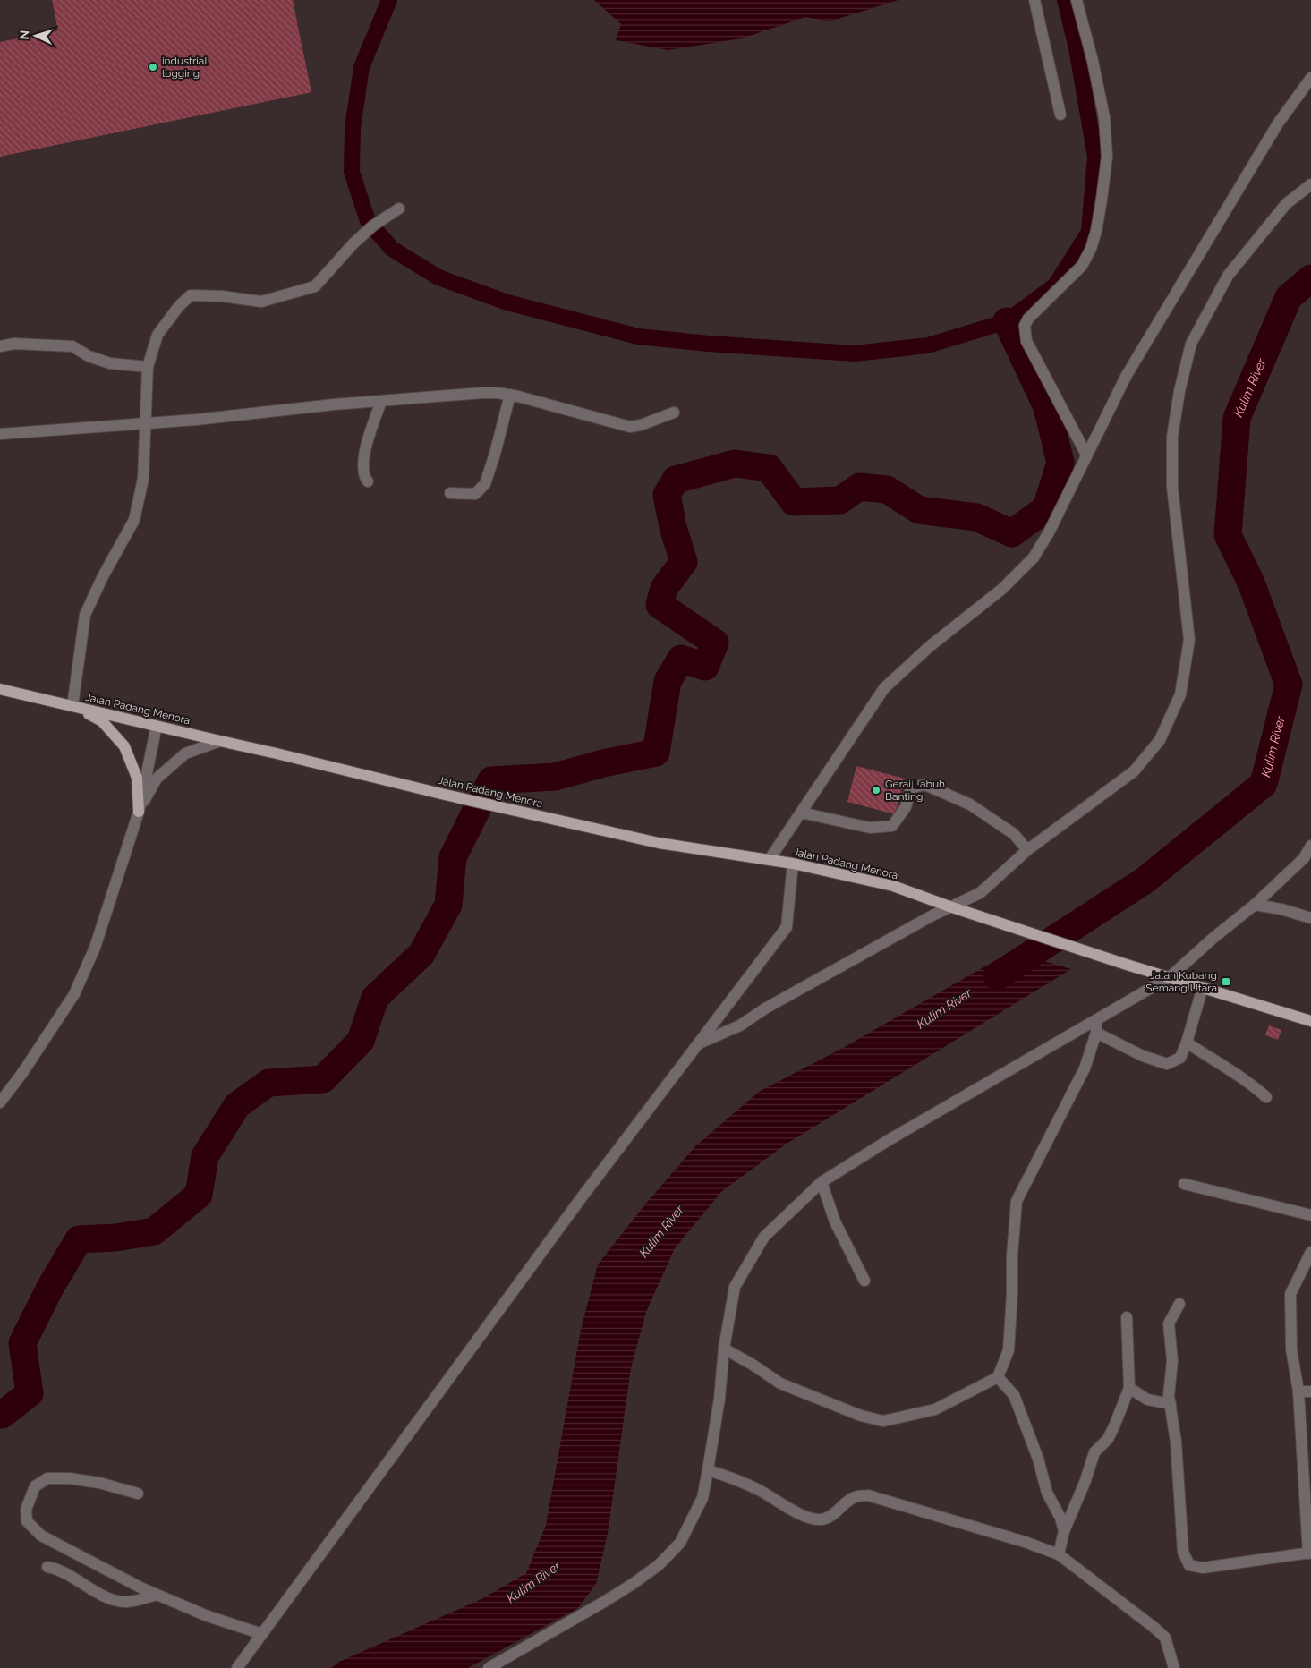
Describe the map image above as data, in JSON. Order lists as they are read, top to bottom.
{
  "streets": {
    "main road": ["Jalan Padang Menora"]
  },
  "water": ["Kulim River"],
  "places": {
    "other": ["industrial logging", "Gerai Labuh Banting"],
    "transit": ["Jalan Kubang Semang Utara"]
  },
  "north": "left"
}
